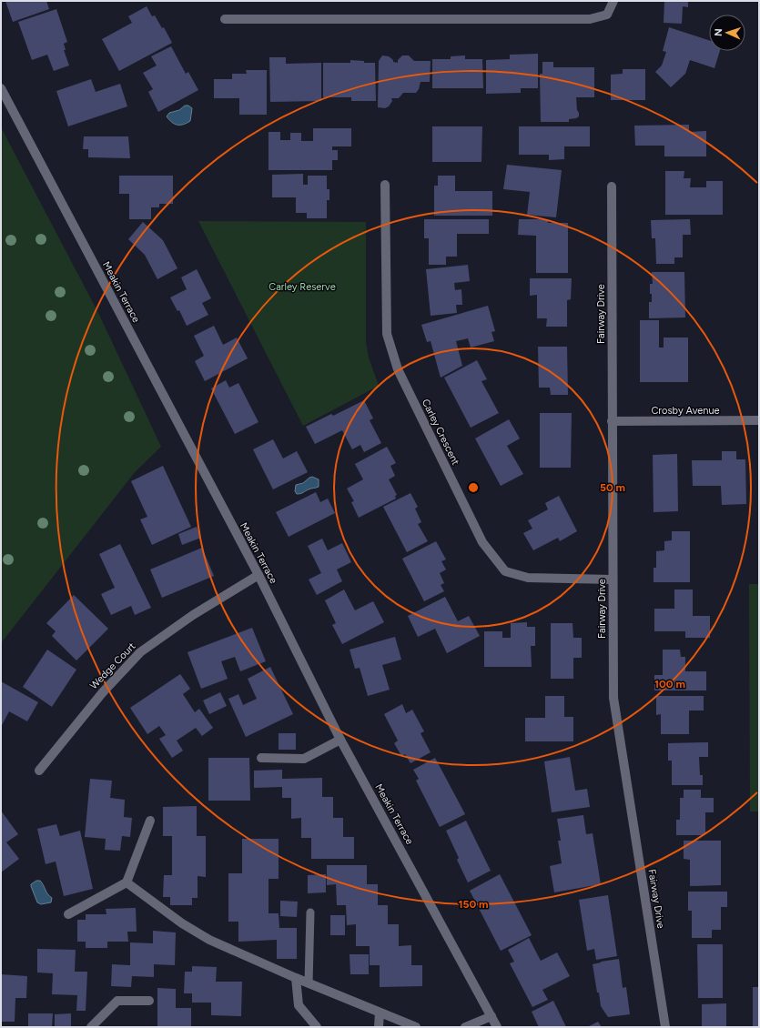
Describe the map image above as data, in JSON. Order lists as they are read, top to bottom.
{
  "streets": {
    "street": [
      "Meakin Terrace",
      "Fairway Drive",
      "Crosby Avenue",
      "Carley Crescent",
      "Wedge Court"
    ]
  },
  "crossings": [
    ["Meakin Terrace", "Wedge Court"],
    ["Fairway Drive", "Crosby Avenue"],
    ["Fairway Drive", "Carley Crescent"]
  ],
  "parks": ["Carley Reserve"],
  "north": "left",
  "rings": ["50 m", "100 m", "150 m"]
}
